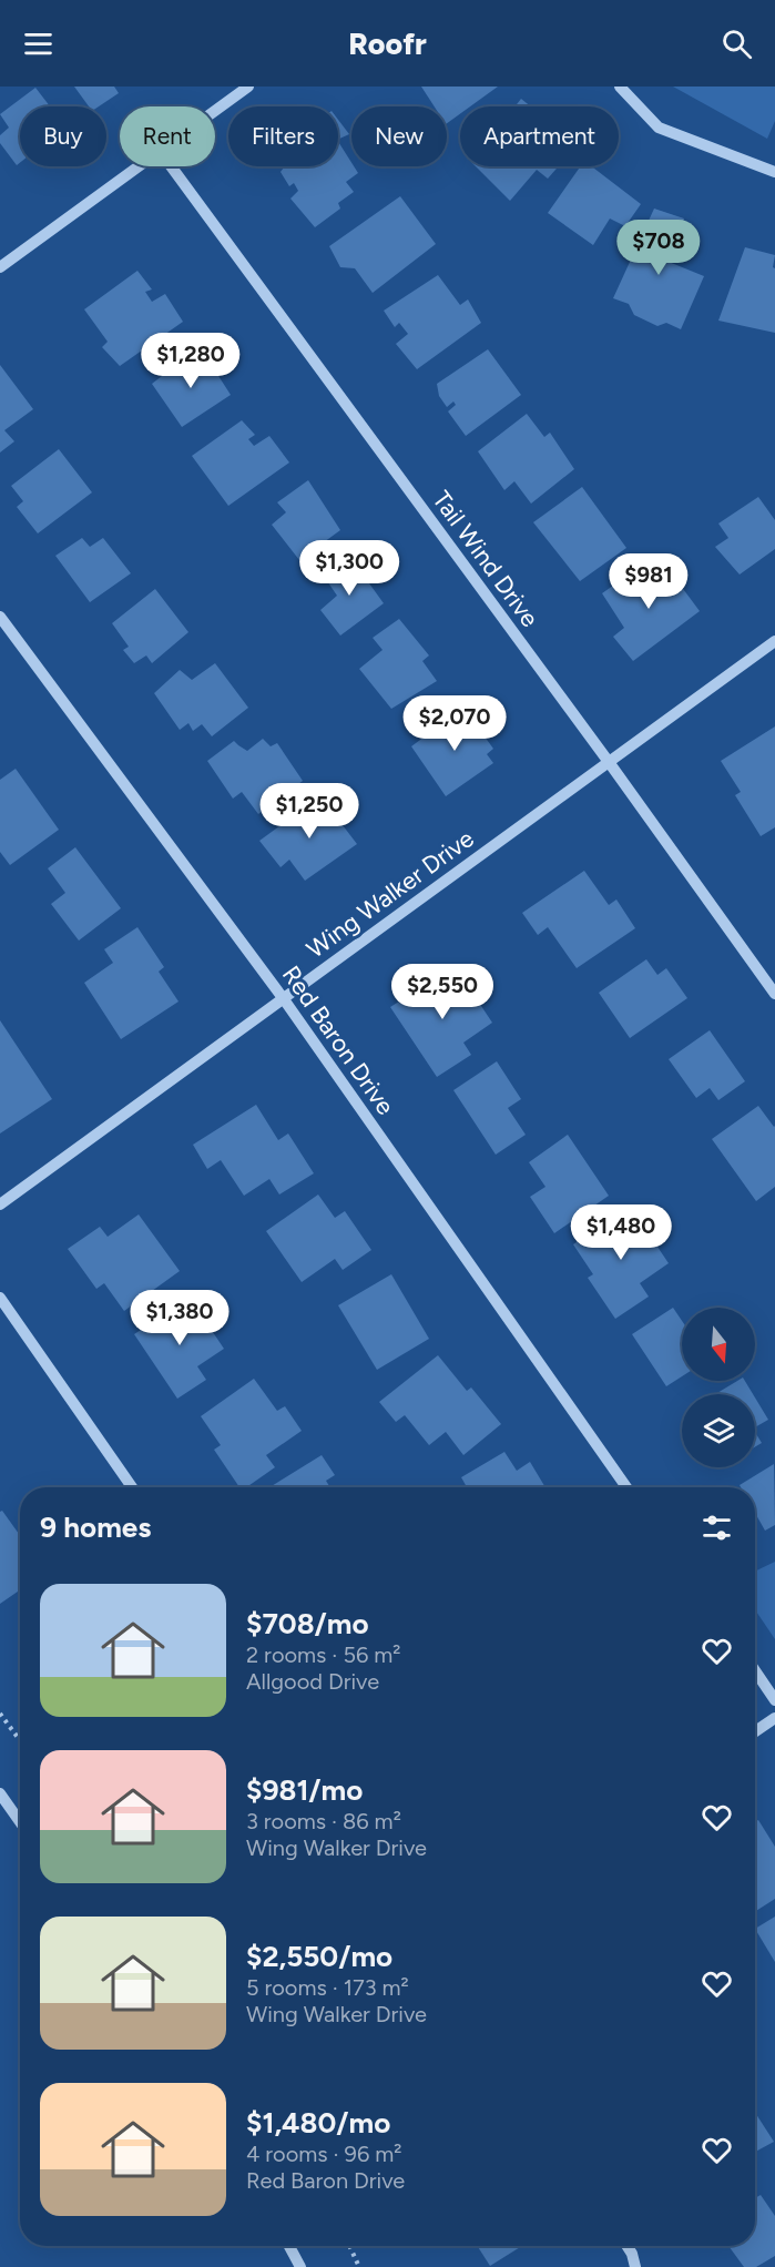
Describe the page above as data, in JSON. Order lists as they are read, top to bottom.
{
  "streets": {
    "street": ["Tail Wind Drive", "Wing Walker Drive", "Red Baron Drive"]
  },
  "crossings": [
    ["Tail Wind Drive", "Wing Walker Drive"],
    ["Wing Walker Drive", "Red Baron Drive"]
  ],
  "north": "bottom",
  "page": {
    "header": "Roofr",
    "chip": [
      "Buy",
      "Rent",
      "Filters",
      "New",
      "Apartment"
    ],
    "price": [
      "$708",
      "$1,280",
      "$1,300",
      "$981",
      "$2,070",
      "$1,250",
      "$2,550",
      "$1,480",
      "$1,380"
    ],
    "heading": "9 homes",
    "list": [
      {
        "name": "$708/mo",
        "note": "2 rooms · 56 m² · Allgood Drive"
      },
      {
        "name": "$981/mo",
        "note": "3 rooms · 86 m² · Wing Walker Drive"
      },
      {
        "name": "$2,550/mo",
        "note": "5 rooms · 173 m² · Wing Walker Drive"
      },
      {
        "name": "$1,480/mo",
        "note": "4 rooms · 96 m² · Red Baron Drive"
      }
    ]
  }
}
